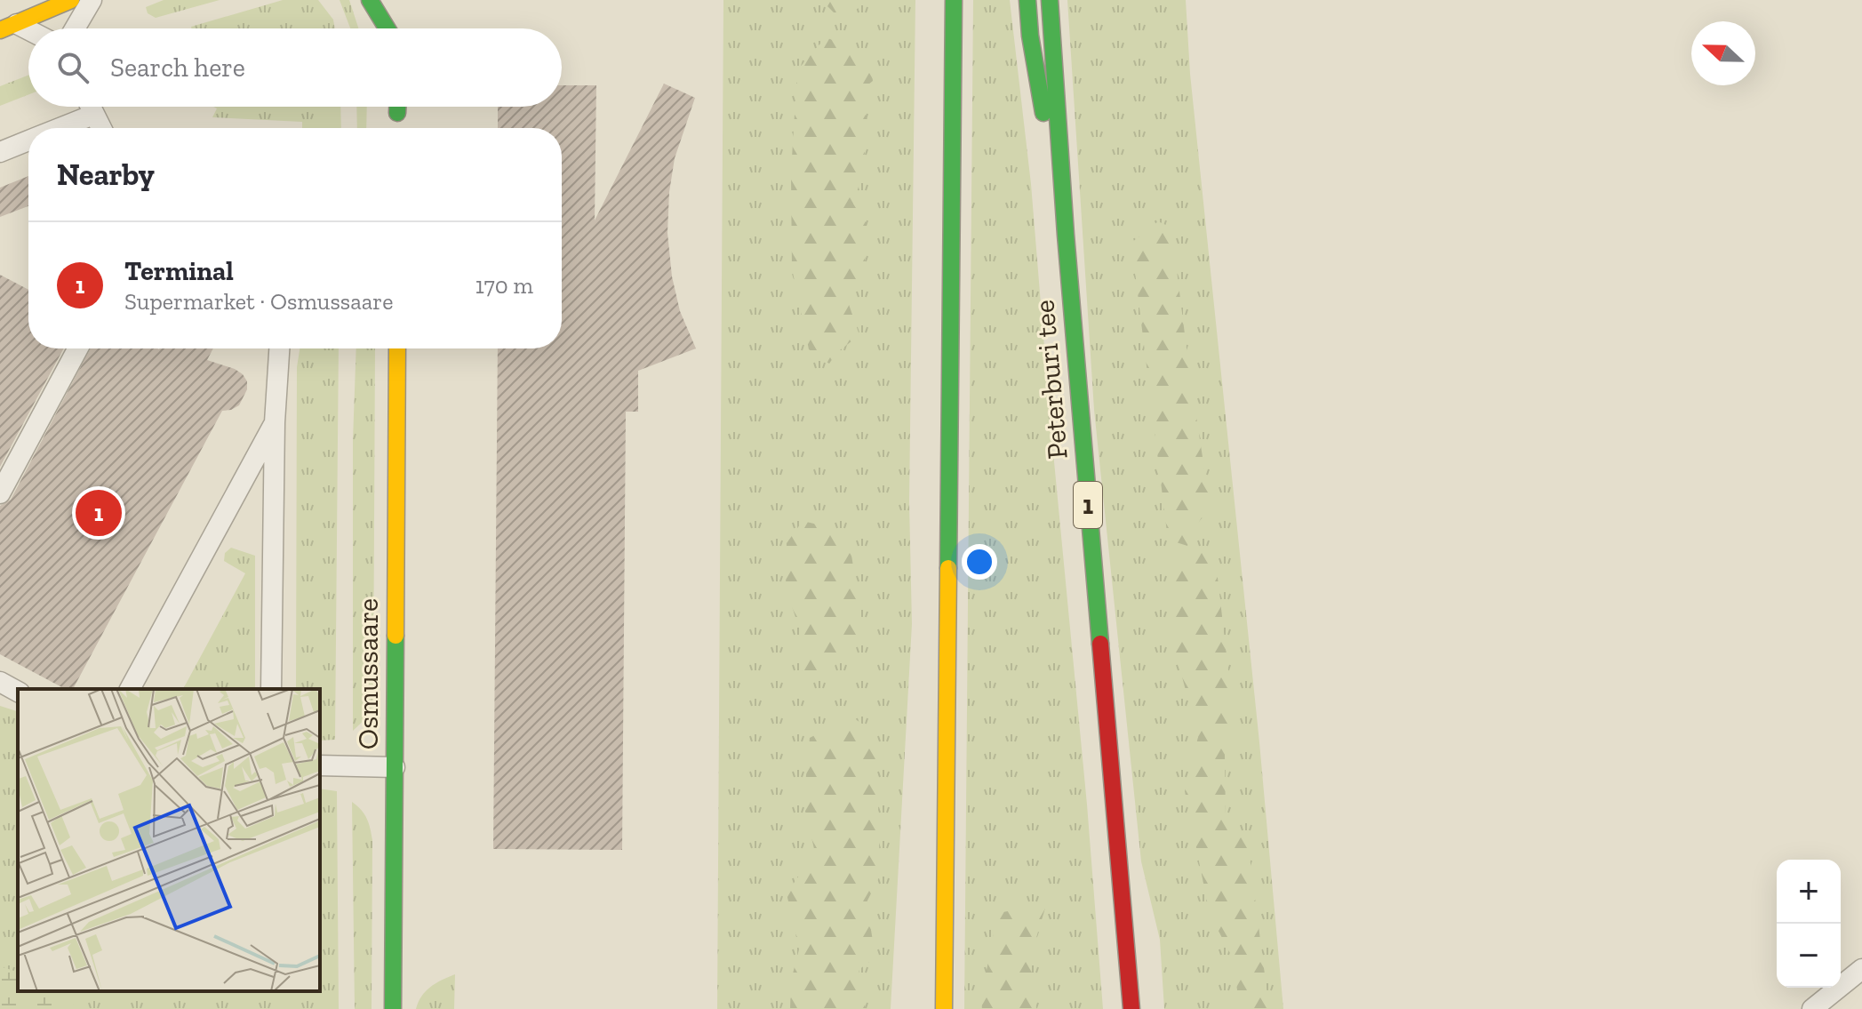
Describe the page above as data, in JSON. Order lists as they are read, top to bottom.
{
  "streets": {
    "main road": ["Peterburi tee", "1", "Osmussaare"]
  },
  "north": "left",
  "page": {
    "search": "Search here",
    "heading": "Nearby",
    "list": [
      {
        "mark": "1",
        "name": "Terminal",
        "note": "Supermarket · Osmussaare",
        "value": "170 m"
      }
    ],
    "pins": "1",
    "map_buttons": ["+", "−"]
  }
}
